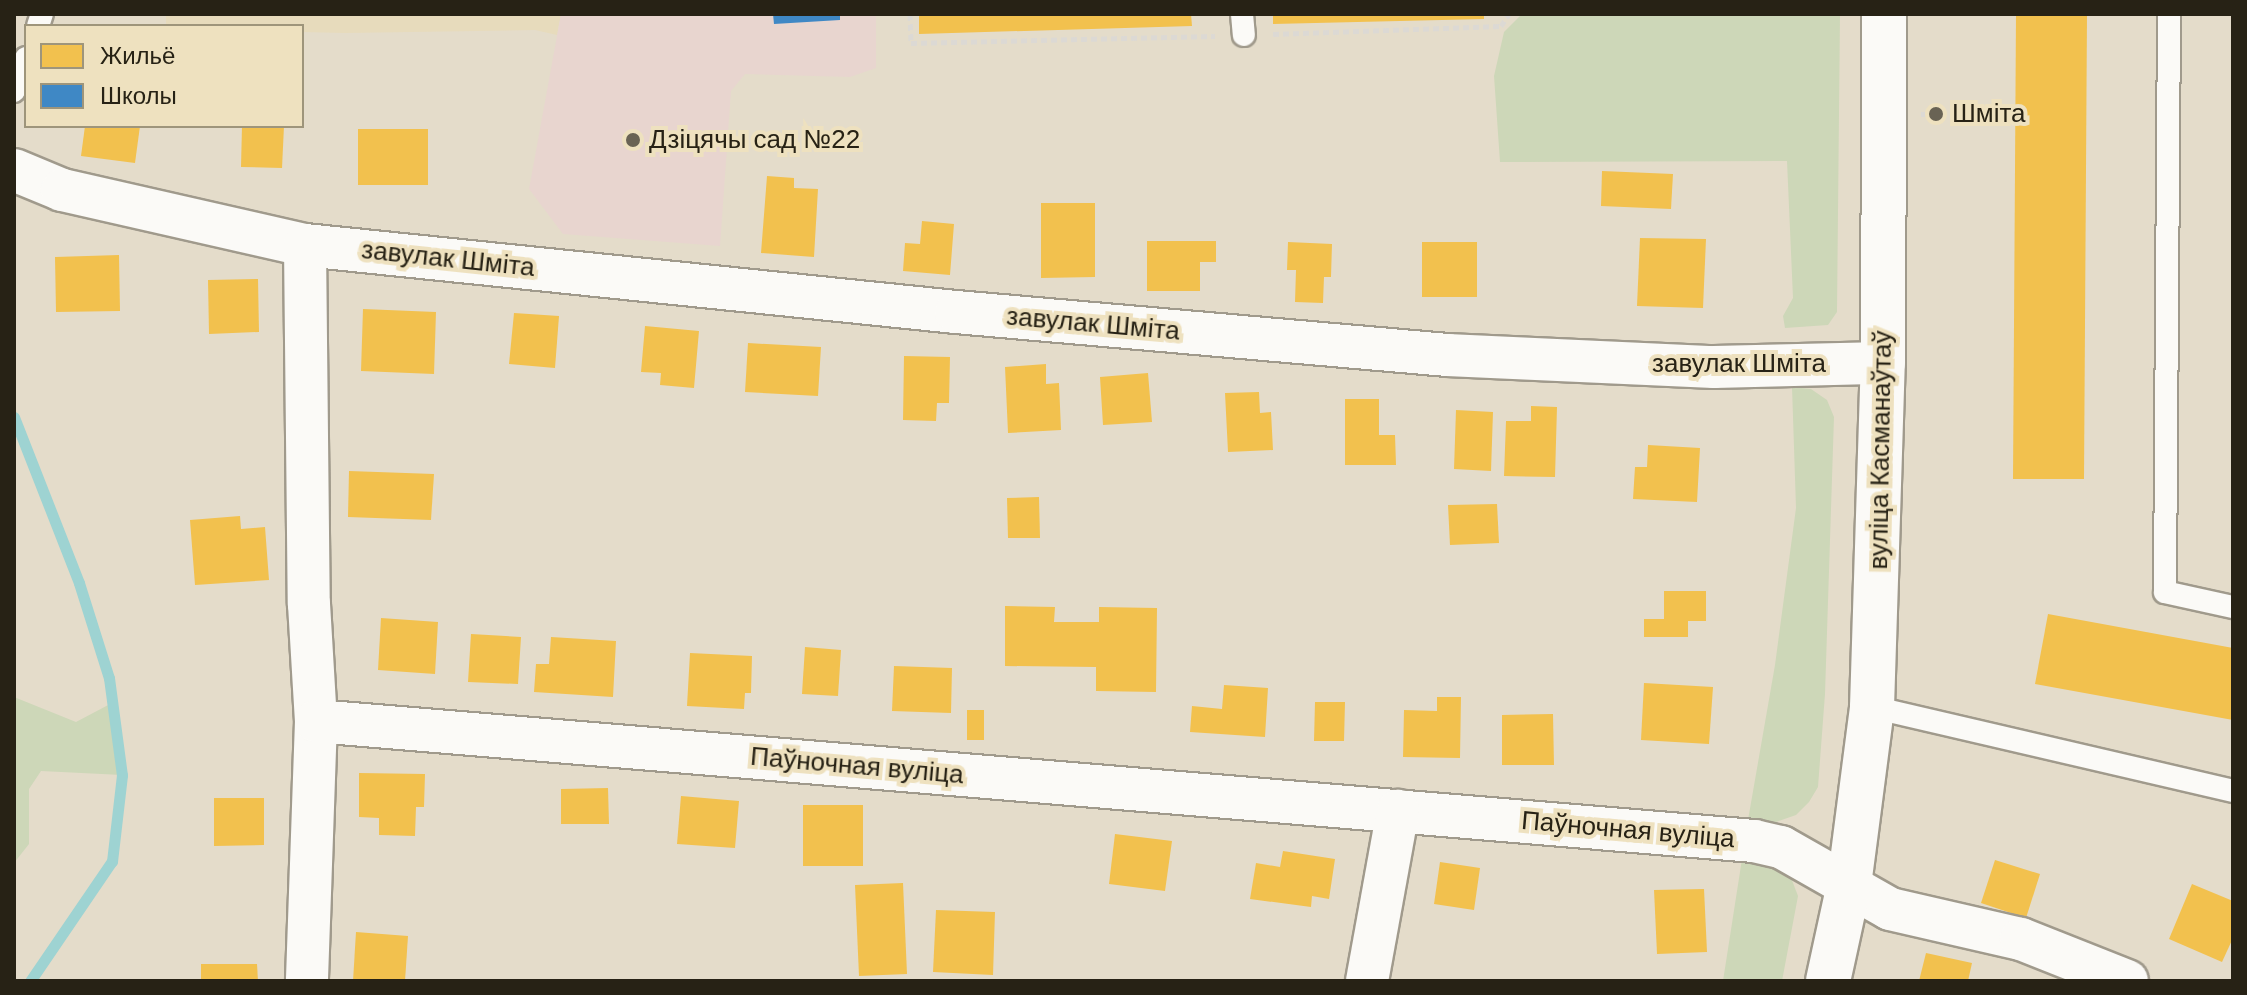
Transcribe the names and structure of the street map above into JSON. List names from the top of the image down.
{
  "streets": {
    "main road": ["вуліца Касманаўтаў"],
    "street": ["завулак Шміта", "Паўночная вуліца"]
  },
  "crossings": [
    ["завулак Шміта", "вуліца Касманаўтаў"],
    ["вуліца Касманаўтаў", "Паўночная вуліца"]
  ],
  "places": ["Шміта", "Дзіцячы сад №22"],
  "legend": ["Жильё", "Школы"]
}
